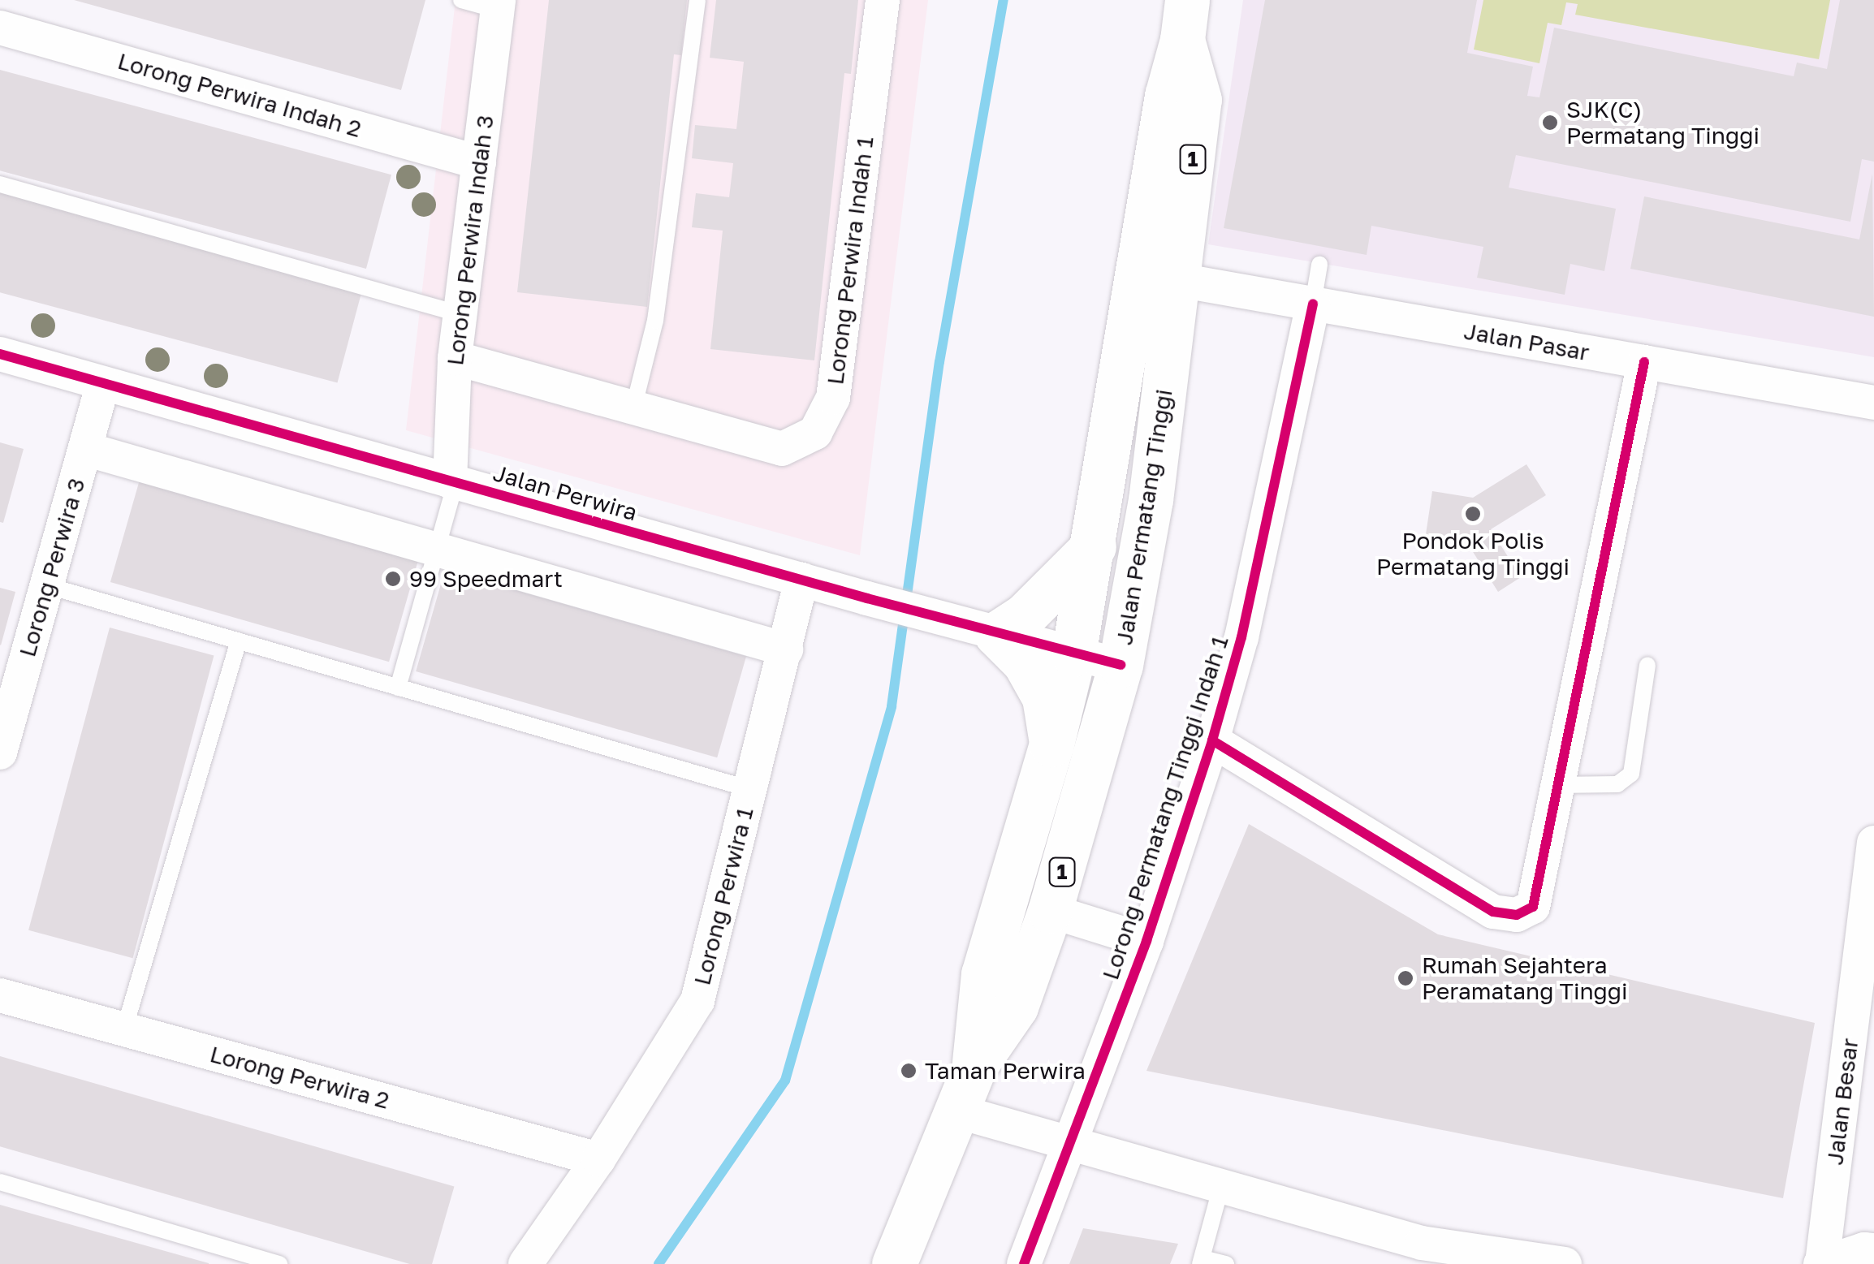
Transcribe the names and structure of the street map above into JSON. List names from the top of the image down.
{
  "streets": {
    "highway": ["1", "Jalan Permatang Tinggi"],
    "street": [
      "Lorong Perwira Indah 2",
      "Lorong Perwira Indah 3",
      "Lorong Perwira Indah 1",
      "Jalan Pasar",
      "Jalan Perwira",
      "Lorong Perwira 3",
      "Lorong Permatang Tinggi Indah 1",
      "Lorong Perwira 1",
      "Lorong Perwira 2",
      "Jalan Besar"
    ]
  },
  "crossings": [
    ["Lorong Perwira Indah 2", "Lorong Perwira Indah 3"],
    ["Lorong Perwira Indah 3", "Lorong Perwira Indah 1"],
    ["Lorong Perwira Indah 3", "Jalan Perwira"],
    ["Jalan Pasar", "Jalan Permatang Tinggi"],
    ["Jalan Pasar", "Lorong Permatang Tinggi Indah 1"],
    ["Jalan Perwira", "Jalan Permatang Tinggi"],
    ["Jalan Perwira", "Lorong Perwira 3"],
    ["Jalan Perwira", "Lorong Perwira 1"],
    ["Lorong Perwira 1", "Lorong Perwira 2"]
  ],
  "places": [
    "SJK(C) Permatang Tinggi",
    "Pondok Polis Permatang Tinggi",
    "99 Speedmart",
    "Rumah Sejahtera Peramatang Tinggi",
    "Taman Perwira"
  ]
}
